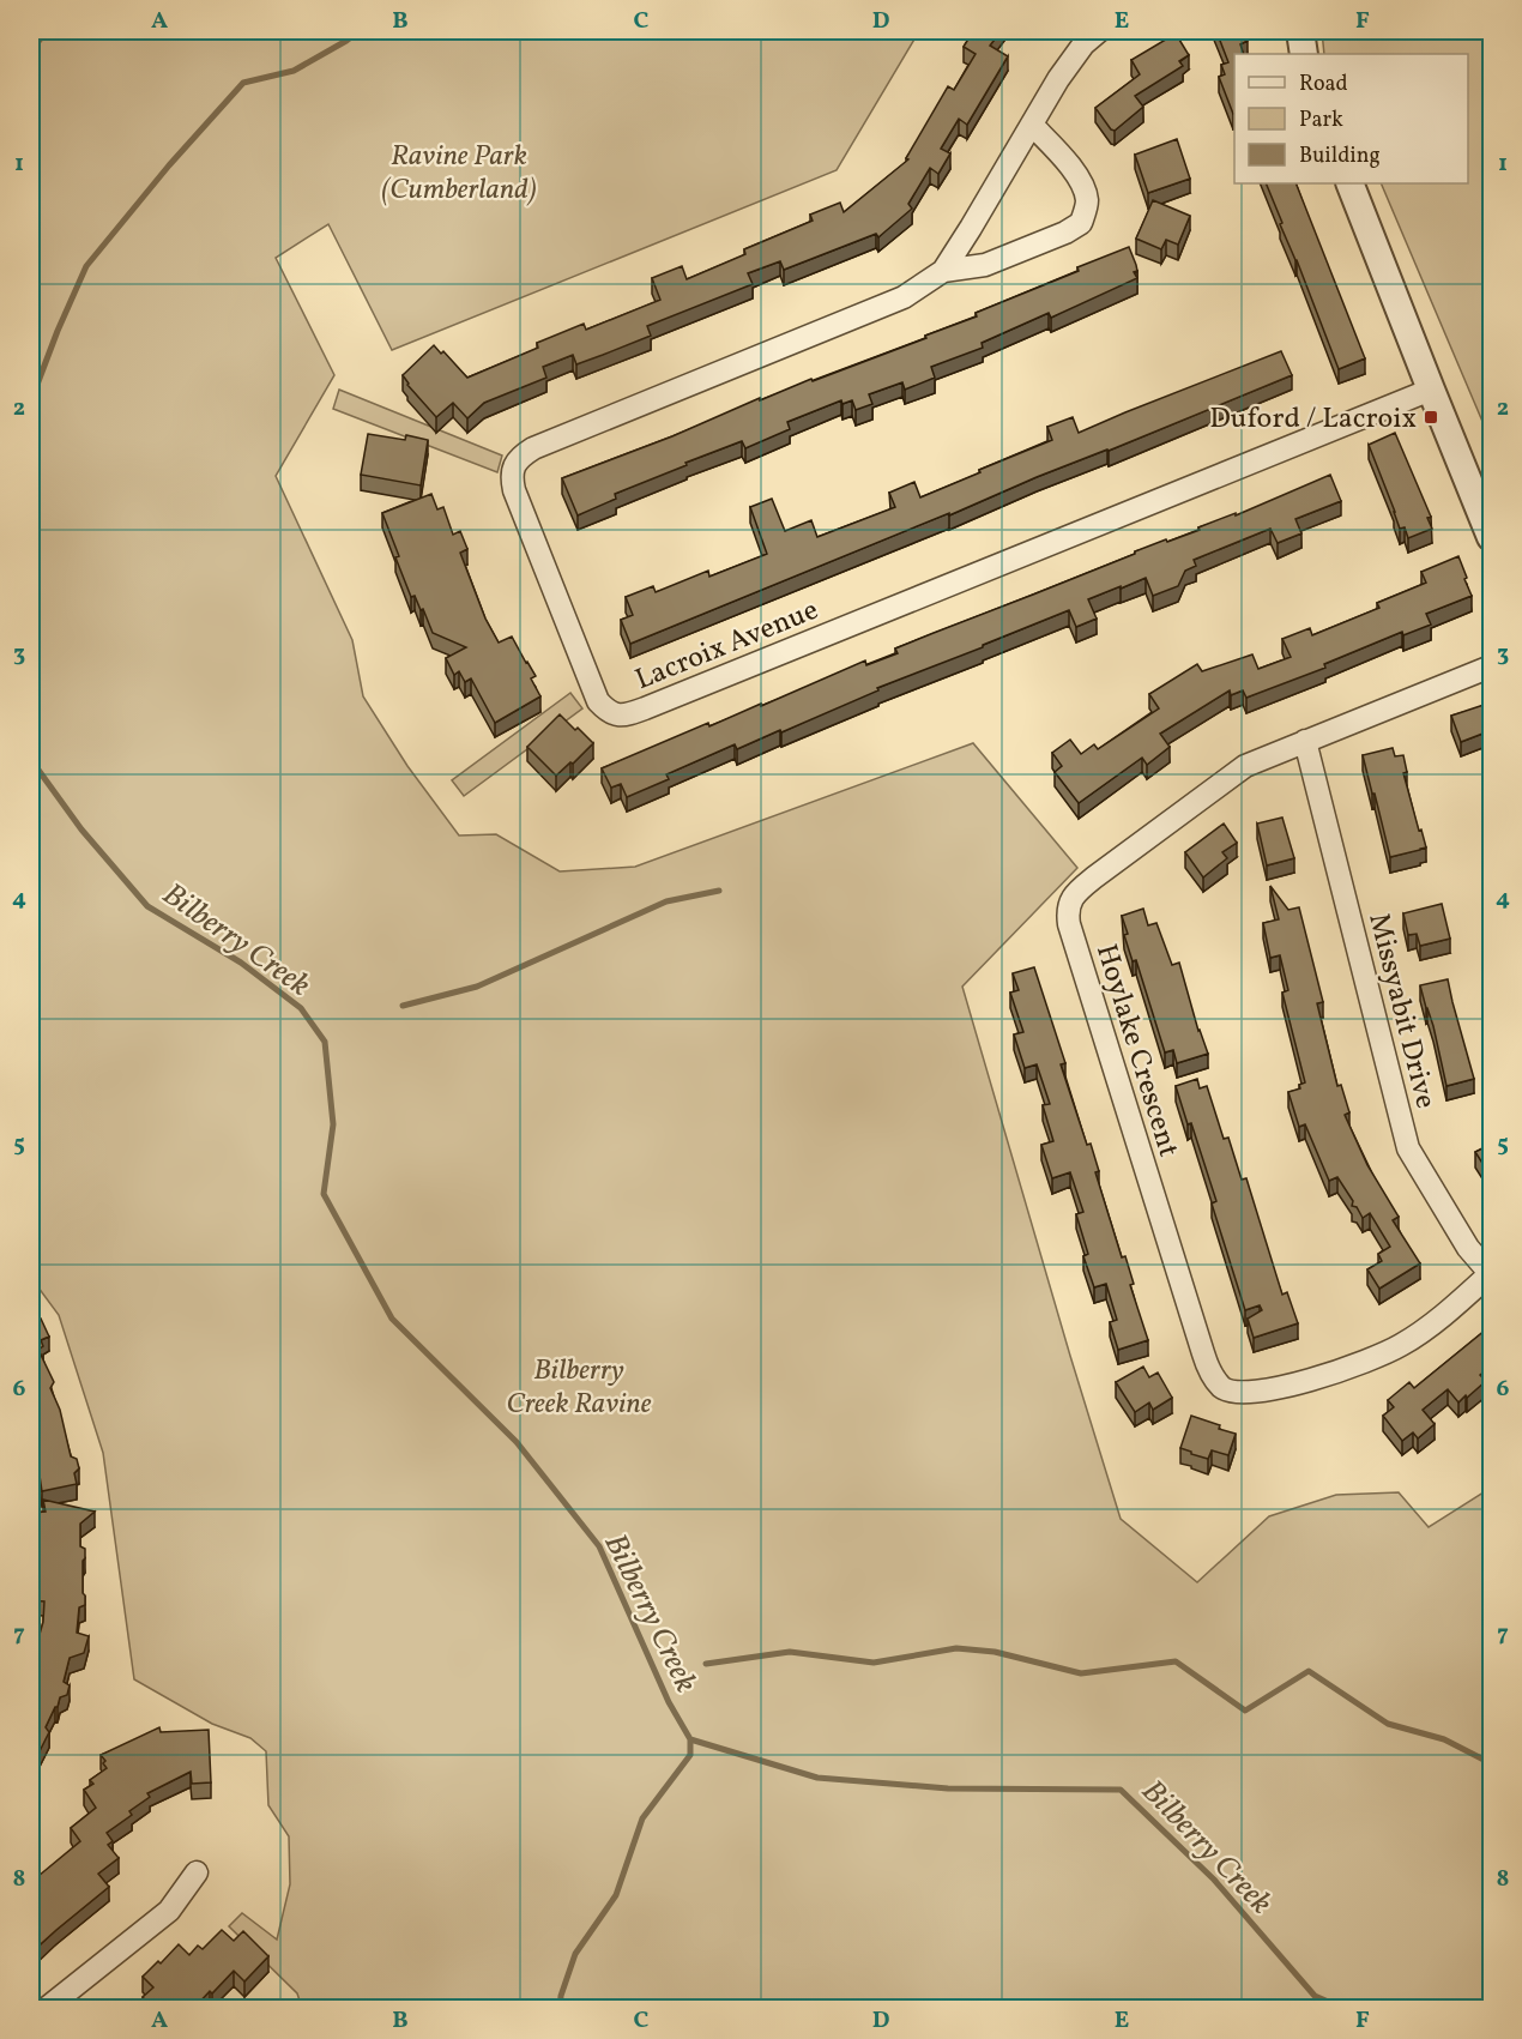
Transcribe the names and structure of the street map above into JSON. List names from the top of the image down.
{
  "streets": {
    "street": ["Lacroix Avenue", "Missyabit Drive", "Hoylake Crescent"]
  },
  "crossings": [
    ["Missyabit Drive", "Hoylake Crescent"]
  ],
  "water": ["Bilberry Creek"],
  "parks": ["Ravine Park (Cumberland)", "Bilberry Creek Ravine"],
  "places": {
    "transit": ["Duford / Lacroix"]
  },
  "legend": ["Road", "Park", "Building"],
  "grid": {
    "columns": [
      "A",
      "B",
      "C",
      "D",
      "E",
      "F"
    ],
    "rows": [
      "1",
      "2",
      "3",
      "4",
      "5",
      "6",
      "7",
      "8"
    ]
  }
}
